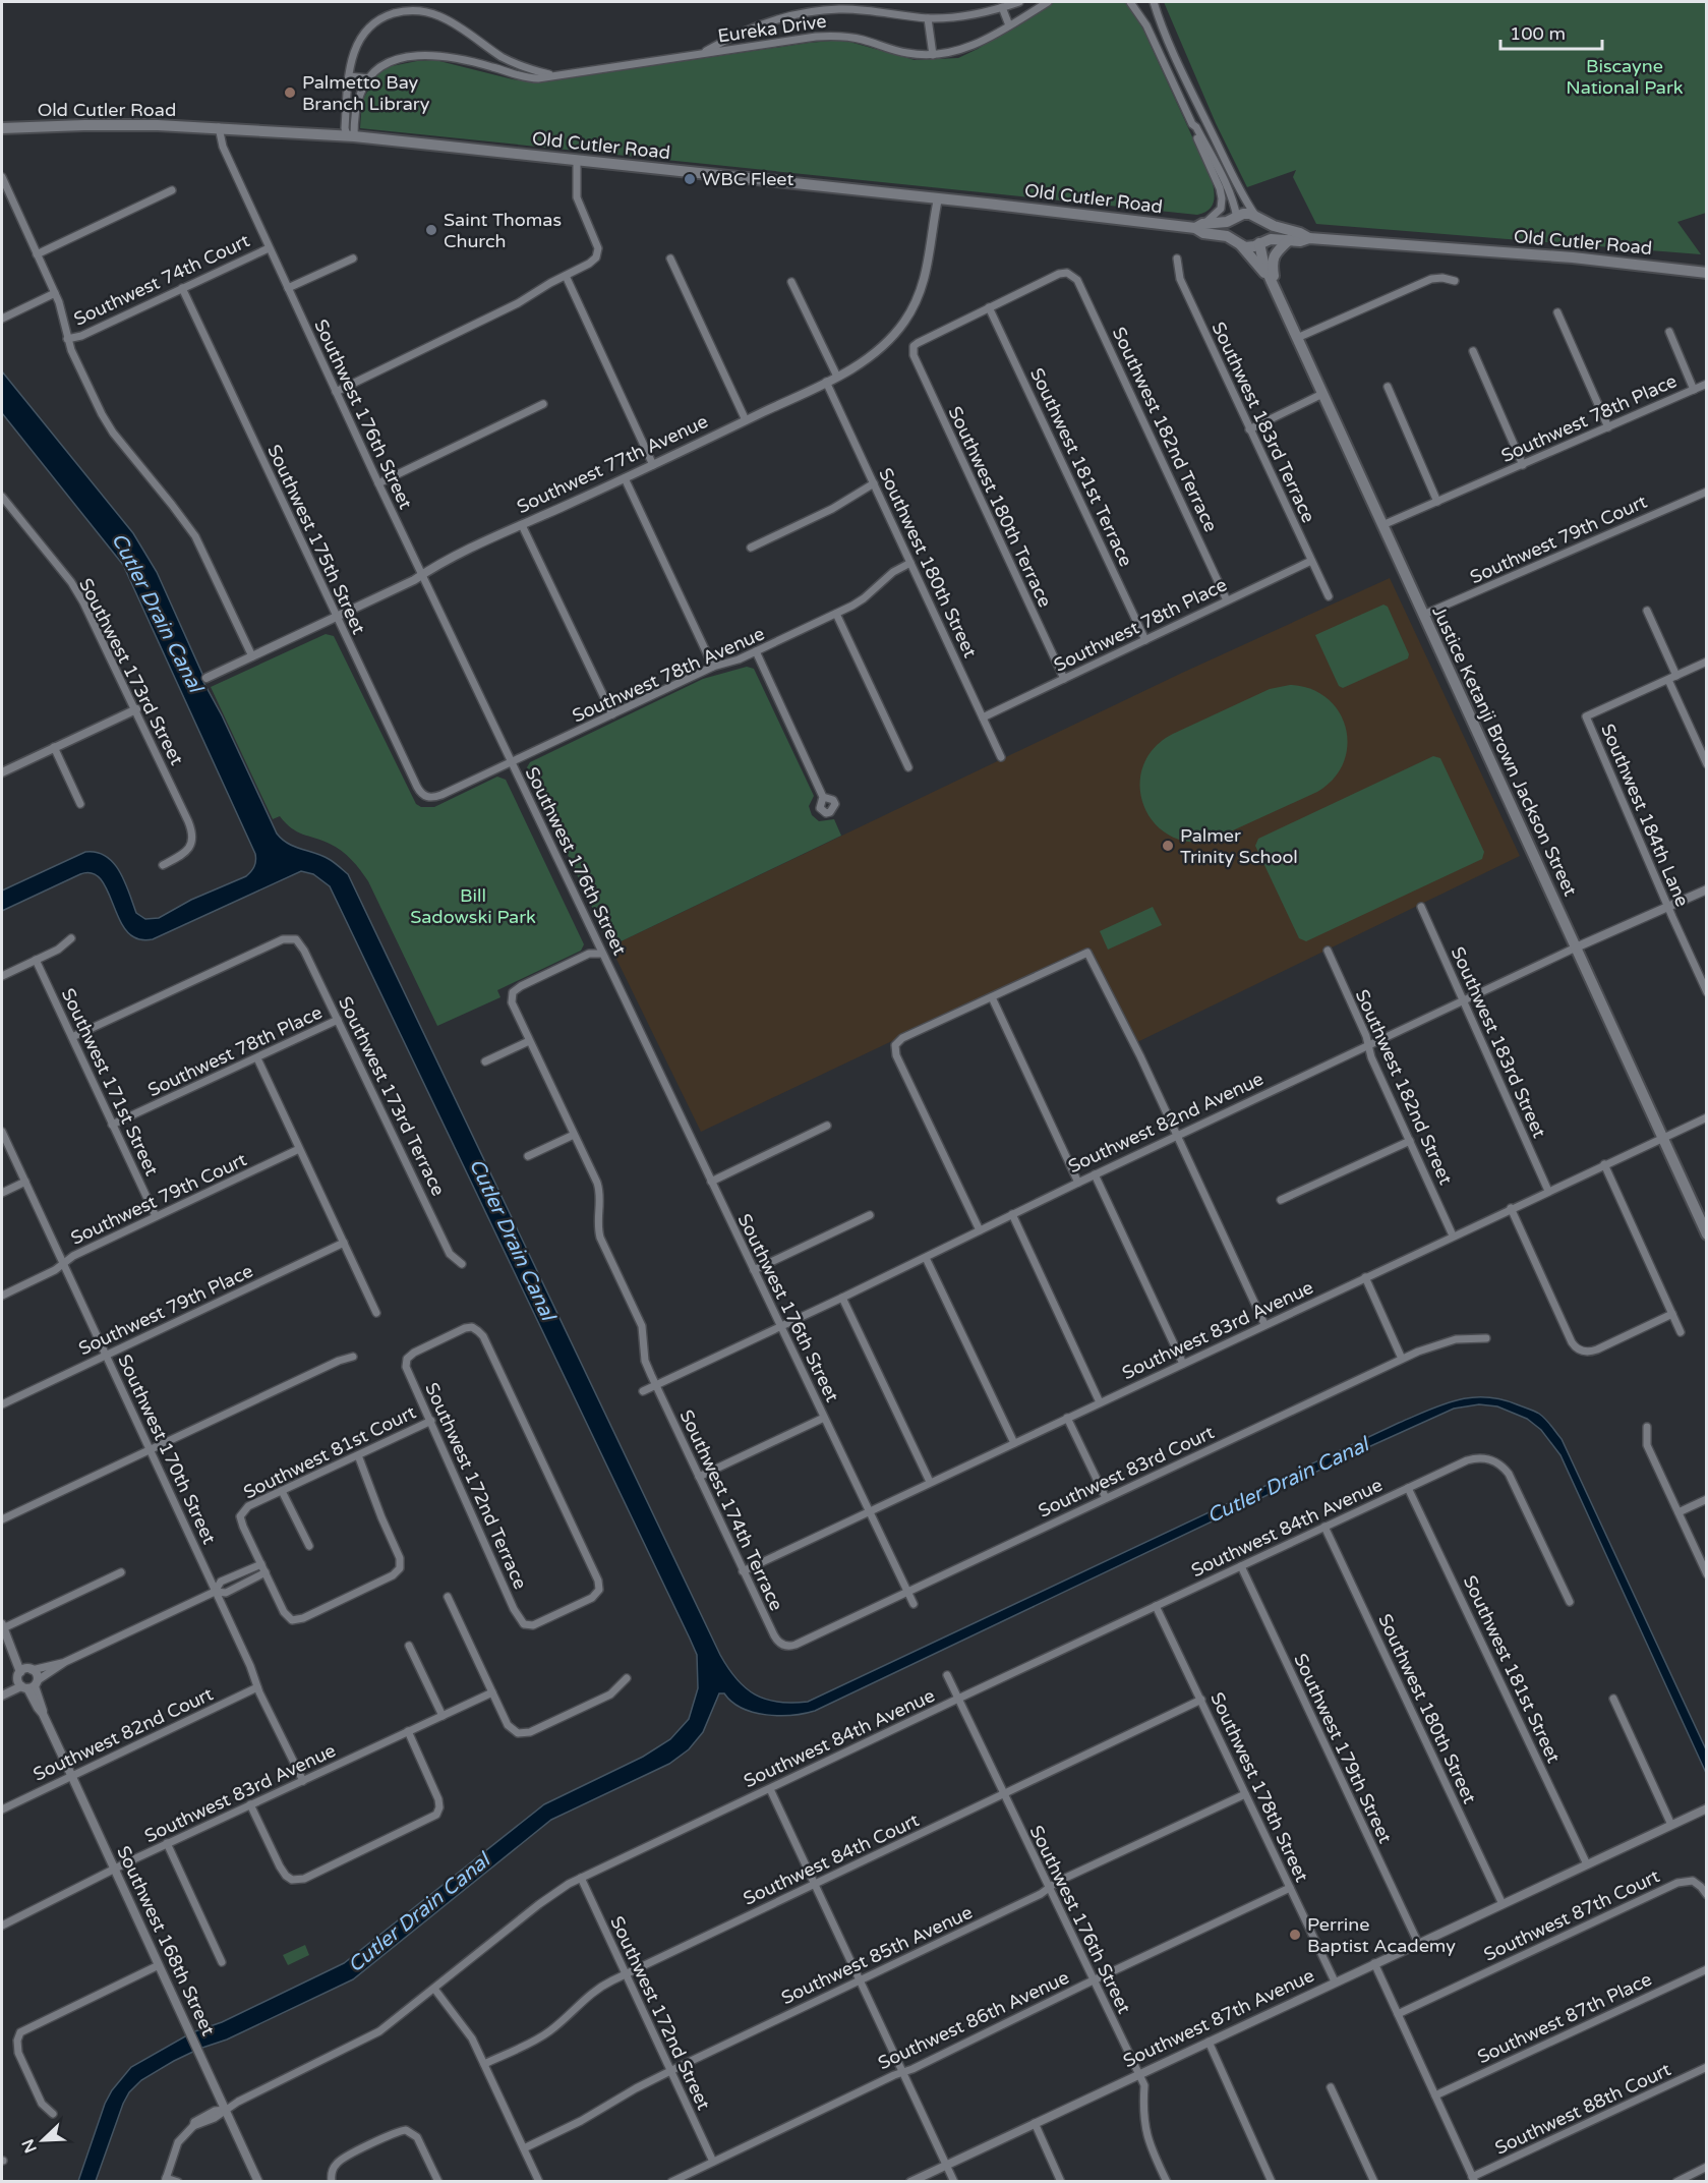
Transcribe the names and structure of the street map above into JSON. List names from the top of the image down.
{
  "streets": {
    "main road": ["Old Cutler Road", "Justice Ketanji Brown Jackson Street"],
    "street": [
      "Eureka Drive",
      "Southwest 74th Court",
      "Southwest 176th Street",
      "Southwest 78th Place",
      "Southwest 183rd Terrace",
      "Southwest 182nd Terrace",
      "Southwest 77th Avenue",
      "Southwest 181st Terrace",
      "Southwest 180th Terrace",
      "Southwest 175th Street",
      "Southwest 79th Court",
      "Southwest 180th Street",
      "Southwest 173rd Street",
      "Southwest 78th Avenue",
      "Southwest 184th Lane",
      "Southwest 183rd Street",
      "Southwest 171st Street",
      "Southwest 182nd Street",
      "Southwest 173rd Terrace",
      "Southwest 82nd Avenue",
      "Southwest 79th Place",
      "Southwest 83rd Avenue",
      "Southwest 170th Street",
      "Southwest 81st Court",
      "Southwest 83rd Court",
      "Southwest 172nd Terrace",
      "Southwest 174th Terrace",
      "Southwest 84th Avenue",
      "Southwest 181st Street",
      "Southwest 82nd Court",
      "Southwest 179th Street",
      "Southwest 178th Street",
      "Southwest 84th Court",
      "Southwest 87th Court",
      "Southwest 168th Street",
      "Southwest 85th Avenue",
      "Southwest 172nd Street",
      "Southwest 87th Avenue",
      "Southwest 87th Place",
      "Southwest 86th Avenue",
      "Southwest 88th Court"
    ]
  },
  "crossings": [
    ["Eureka Drive", "Old Cutler Road"],
    ["Old Cutler Road", "Southwest 176th Street"],
    ["Old Cutler Road", "Southwest 77th Avenue"],
    ["Old Cutler Road", "Justice Ketanji Brown Jackson Street"],
    ["Southwest 74th Court", "Southwest 176th Street"],
    ["Southwest 74th Court", "Southwest 175th Street"],
    ["Southwest 176th Street", "Southwest 77th Avenue"],
    ["Southwest 176th Street", "Southwest 78th Avenue"],
    ["Southwest 176th Street", "Southwest 82nd Avenue"],
    ["Southwest 176th Street", "Southwest 83rd Avenue"],
    ["Southwest 176th Street", "Southwest 83rd Court"],
    ["Southwest 176th Street", "Southwest 84th Avenue"],
    ["Southwest 176th Street", "Southwest 84th Court"],
    ["Southwest 176th Street", "Southwest 85th Avenue"],
    ["Southwest 176th Street", "Southwest 87th Avenue"],
    ["Southwest 176th Street", "Southwest 86th Avenue"],
    ["Southwest 78th Place", "Southwest 183rd Terrace"],
    ["Southwest 78th Place", "Southwest 182nd Terrace"],
    ["Southwest 78th Place", "Southwest 181st Terrace"],
    ["Southwest 78th Place", "Southwest 180th Terrace"],
    ["Southwest 78th Place", "Southwest 180th Street"],
    ["Southwest 78th Place", "Justice Ketanji Brown Jackson Street"],
    ["Southwest 78th Place", "Southwest 171st Street"],
    ["Southwest 78th Place", "Southwest 173rd Terrace"],
    ["Southwest 182nd Terrace", "Southwest 181st Terrace"],
    ["Southwest 182nd Terrace", "Southwest 180th Terrace"],
    ["Southwest 77th Avenue", "Southwest 175th Street"],
    ["Southwest 77th Avenue", "Southwest 180th Street"],
    ["Southwest 181st Terrace", "Southwest 180th Terrace"],
    ["Southwest 175th Street", "Southwest 78th Avenue"],
    ["Southwest 79th Court", "Justice Ketanji Brown Jackson Street"],
    ["Southwest 79th Court", "Southwest 171st Street"],
    ["Southwest 79th Court", "Southwest 170th Street"],
    ["Southwest 180th Street", "Southwest 78th Avenue"],
    ["Southwest 180th Street", "Southwest 84th Avenue"],
    ["Southwest 180th Street", "Southwest 87th Avenue"],
    ["Justice Ketanji Brown Jackson Street", "Southwest 82nd Avenue"],
    ["Justice Ketanji Brown Jackson Street", "Southwest 83rd Avenue"],
    ["Southwest 184th Lane", "Southwest 82nd Avenue"],
    ["Southwest 183rd Street", "Southwest 82nd Avenue"],
    ["Southwest 183rd Street", "Southwest 83rd Avenue"],
    ["Southwest 171st Street", "Southwest 173rd Terrace"],
    ["Southwest 182nd Street", "Southwest 82nd Avenue"],
    ["Southwest 182nd Street", "Southwest 83rd Avenue"],
    ["Southwest 82nd Avenue", "Southwest 174th Terrace"],
    ["Southwest 79th Place", "Southwest 170th Street"],
    ["Southwest 83rd Avenue", "Southwest 170th Street"],
    ["Southwest 83rd Avenue", "Southwest 174th Terrace"],
    ["Southwest 83rd Avenue", "Southwest 168th Street"],
    ["Southwest 170th Street", "Southwest 82nd Court"],
    ["Southwest 81st Court", "Southwest 172nd Terrace"],
    ["Southwest 83rd Court", "Southwest 174th Terrace"],
    ["Southwest 84th Avenue", "Southwest 181st Street"],
    ["Southwest 84th Avenue", "Southwest 179th Street"],
    ["Southwest 84th Avenue", "Southwest 178th Street"],
    ["Southwest 84th Avenue", "Southwest 168th Street"],
    ["Southwest 84th Avenue", "Southwest 172nd Street"],
    ["Southwest 181st Street", "Southwest 87th Avenue"],
    ["Southwest 82nd Court", "Southwest 168th Street"],
    ["Southwest 179th Street", "Southwest 87th Avenue"],
    ["Southwest 178th Street", "Southwest 84th Court"],
    ["Southwest 178th Street", "Southwest 85th Avenue"],
    ["Southwest 178th Street", "Southwest 87th Avenue"],
    ["Southwest 178th Street", "Southwest 86th Avenue"],
    ["Southwest 84th Court", "Southwest 172nd Street"],
    ["Southwest 85th Avenue", "Southwest 172nd Street"],
    ["Southwest 172nd Street", "Southwest 86th Avenue"]
  ],
  "water": ["Cutler Drain Canal"],
  "parks": ["Biscayne National Park", "Bill Sadowski Park"],
  "places": [
    "Palmetto Bay Branch Library",
    "WBC Fleet",
    "Saint Thomas Church",
    "Palmer Trinity School",
    "Perrine Baptist Academy"
  ],
  "scale_bar": "100 m",
  "north": "bottom left"
}
